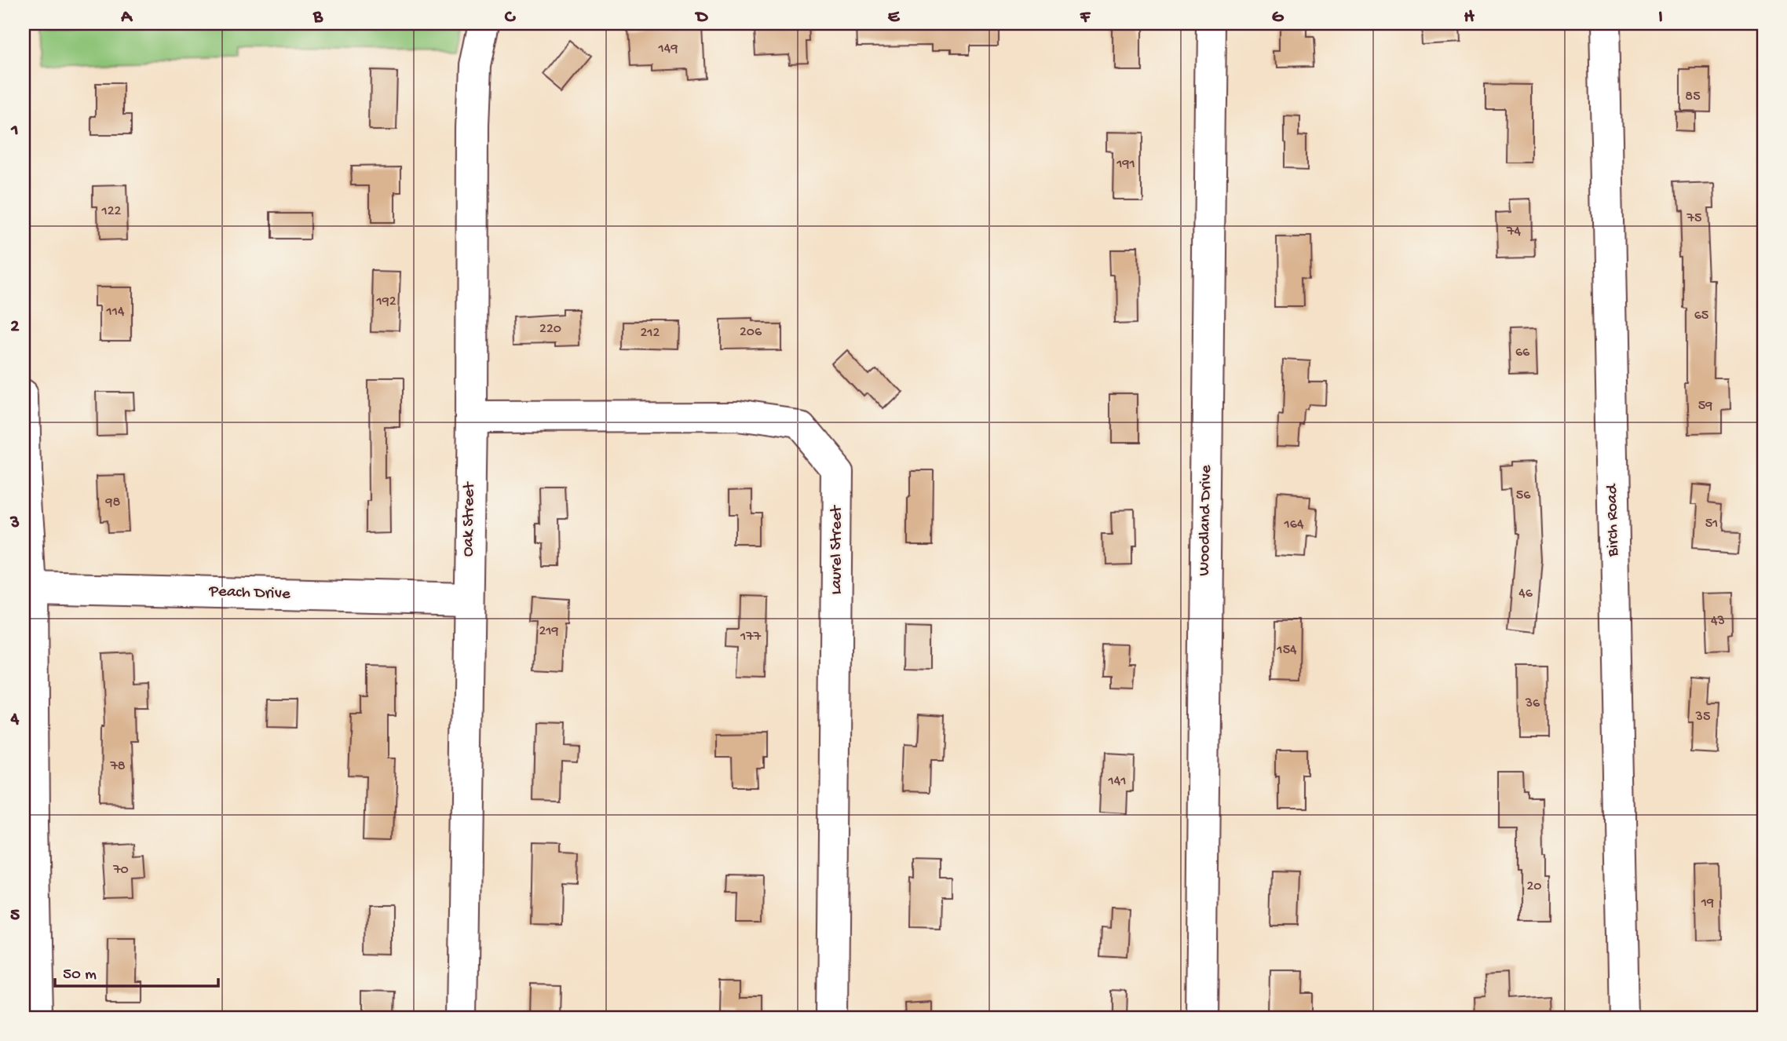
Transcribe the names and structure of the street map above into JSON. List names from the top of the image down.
{
  "streets": {
    "street": [
      "Oak Street",
      "Woodland Drive",
      "Birch Road",
      "Laurel Street",
      "Peach Drive"
    ]
  },
  "crossings": [
    ["Oak Street", "Laurel Street"],
    ["Oak Street", "Peach Drive"]
  ],
  "house_numbers": [
    "149",
    "85",
    "191",
    "122",
    "75",
    "74",
    "192",
    "114",
    "65",
    "220",
    "206",
    "212",
    "66",
    "59",
    "56",
    "98",
    "51",
    "164",
    "46",
    "43",
    "219",
    "177",
    "154",
    "36",
    "35",
    "78",
    "141",
    "70",
    "20",
    "19"
  ],
  "scale_bar": "50 m",
  "grid": {
    "columns": [
      "A",
      "B",
      "C",
      "D",
      "E",
      "F",
      "G",
      "H",
      "I"
    ],
    "rows": [
      "1",
      "2",
      "3",
      "4",
      "5"
    ]
  }
}
